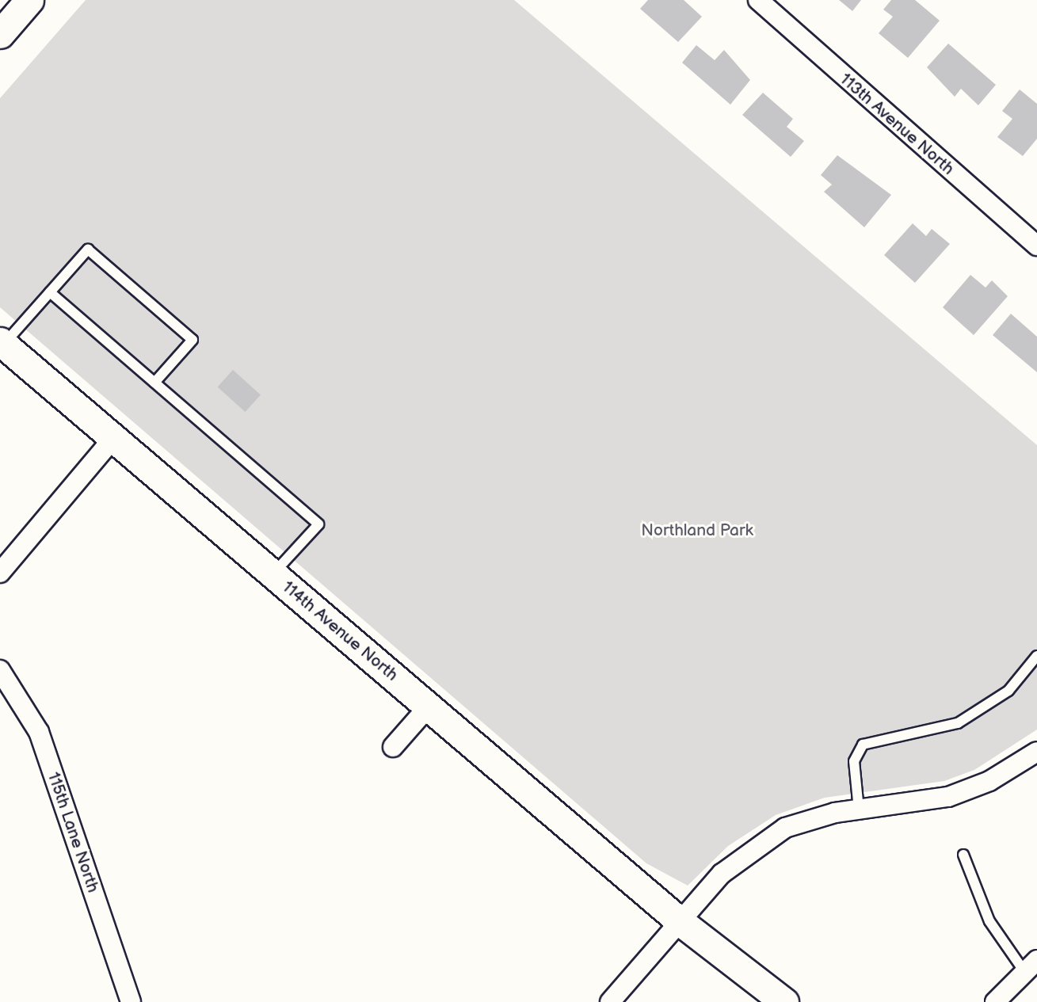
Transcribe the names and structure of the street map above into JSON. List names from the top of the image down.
{
  "streets": {
    "street": ["113th Avenue North", "114th Avenue North", "115th Lane North"]
  },
  "parks": ["Northland Park"]
}
